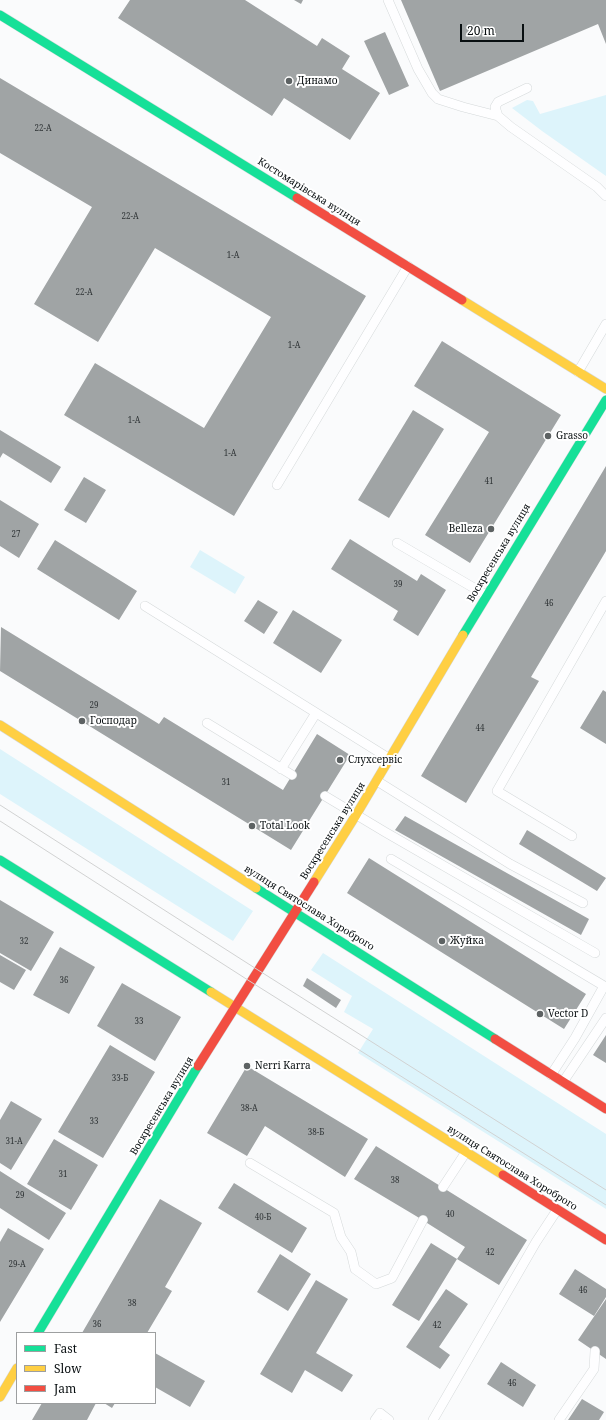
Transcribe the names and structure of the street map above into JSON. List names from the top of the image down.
{
  "streets": {
    "main road": ["Костомарівська вулиця", "Воскресенська вулиця", "вулиця Святослава Хороброго"]
  },
  "crossings": [
    ["Воскресенська вулиця", "вулиця Святослава Хороброго"]
  ],
  "places": [
    "Динамо",
    "Grasso",
    "Belleza",
    "Господар",
    "Слухсервіс",
    "Total Look",
    "Жуйка",
    "Vector D",
    "Nerri Karra"
  ],
  "house_numbers": [
    "22-А",
    "22-А",
    "1-А",
    "22-А",
    "1-А",
    "1-А",
    "1-А",
    "41",
    "27",
    "39",
    "46",
    "29",
    "44",
    "31",
    "32",
    "36",
    "33",
    "33-Б",
    "38-А",
    "33",
    "38-Б",
    "31-А",
    "31",
    "38",
    "29",
    "40",
    "40-Б",
    "42",
    "29-А",
    "46",
    "38",
    "36",
    "42",
    "46"
  ],
  "legend": ["Fast", "Slow", "Jam"],
  "scale_bar": "20 m"
}
